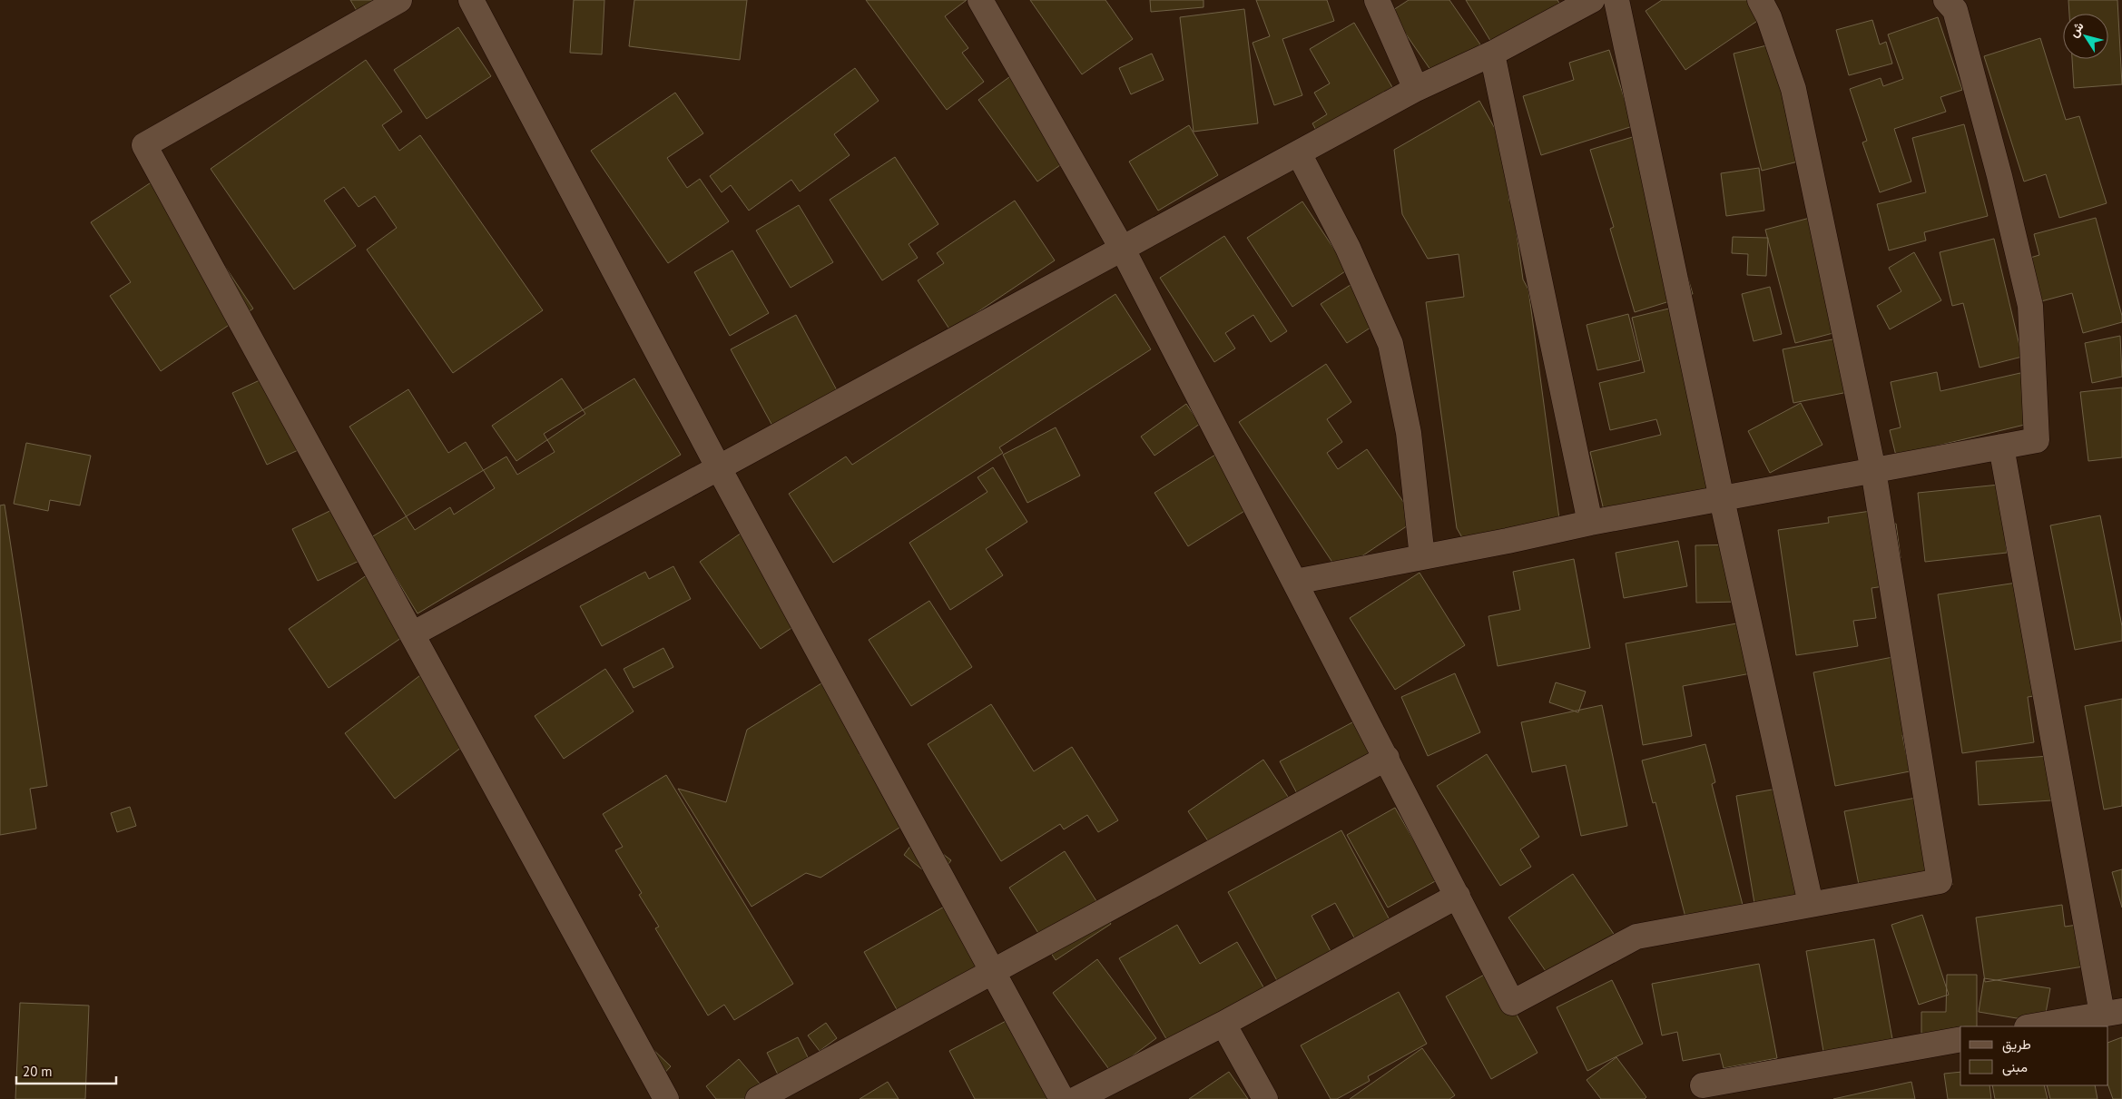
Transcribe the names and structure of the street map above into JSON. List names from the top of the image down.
{
  "legend": ["طريق", "مبنى"],
  "scale_bar": "20 m",
  "north": "top left"
}
